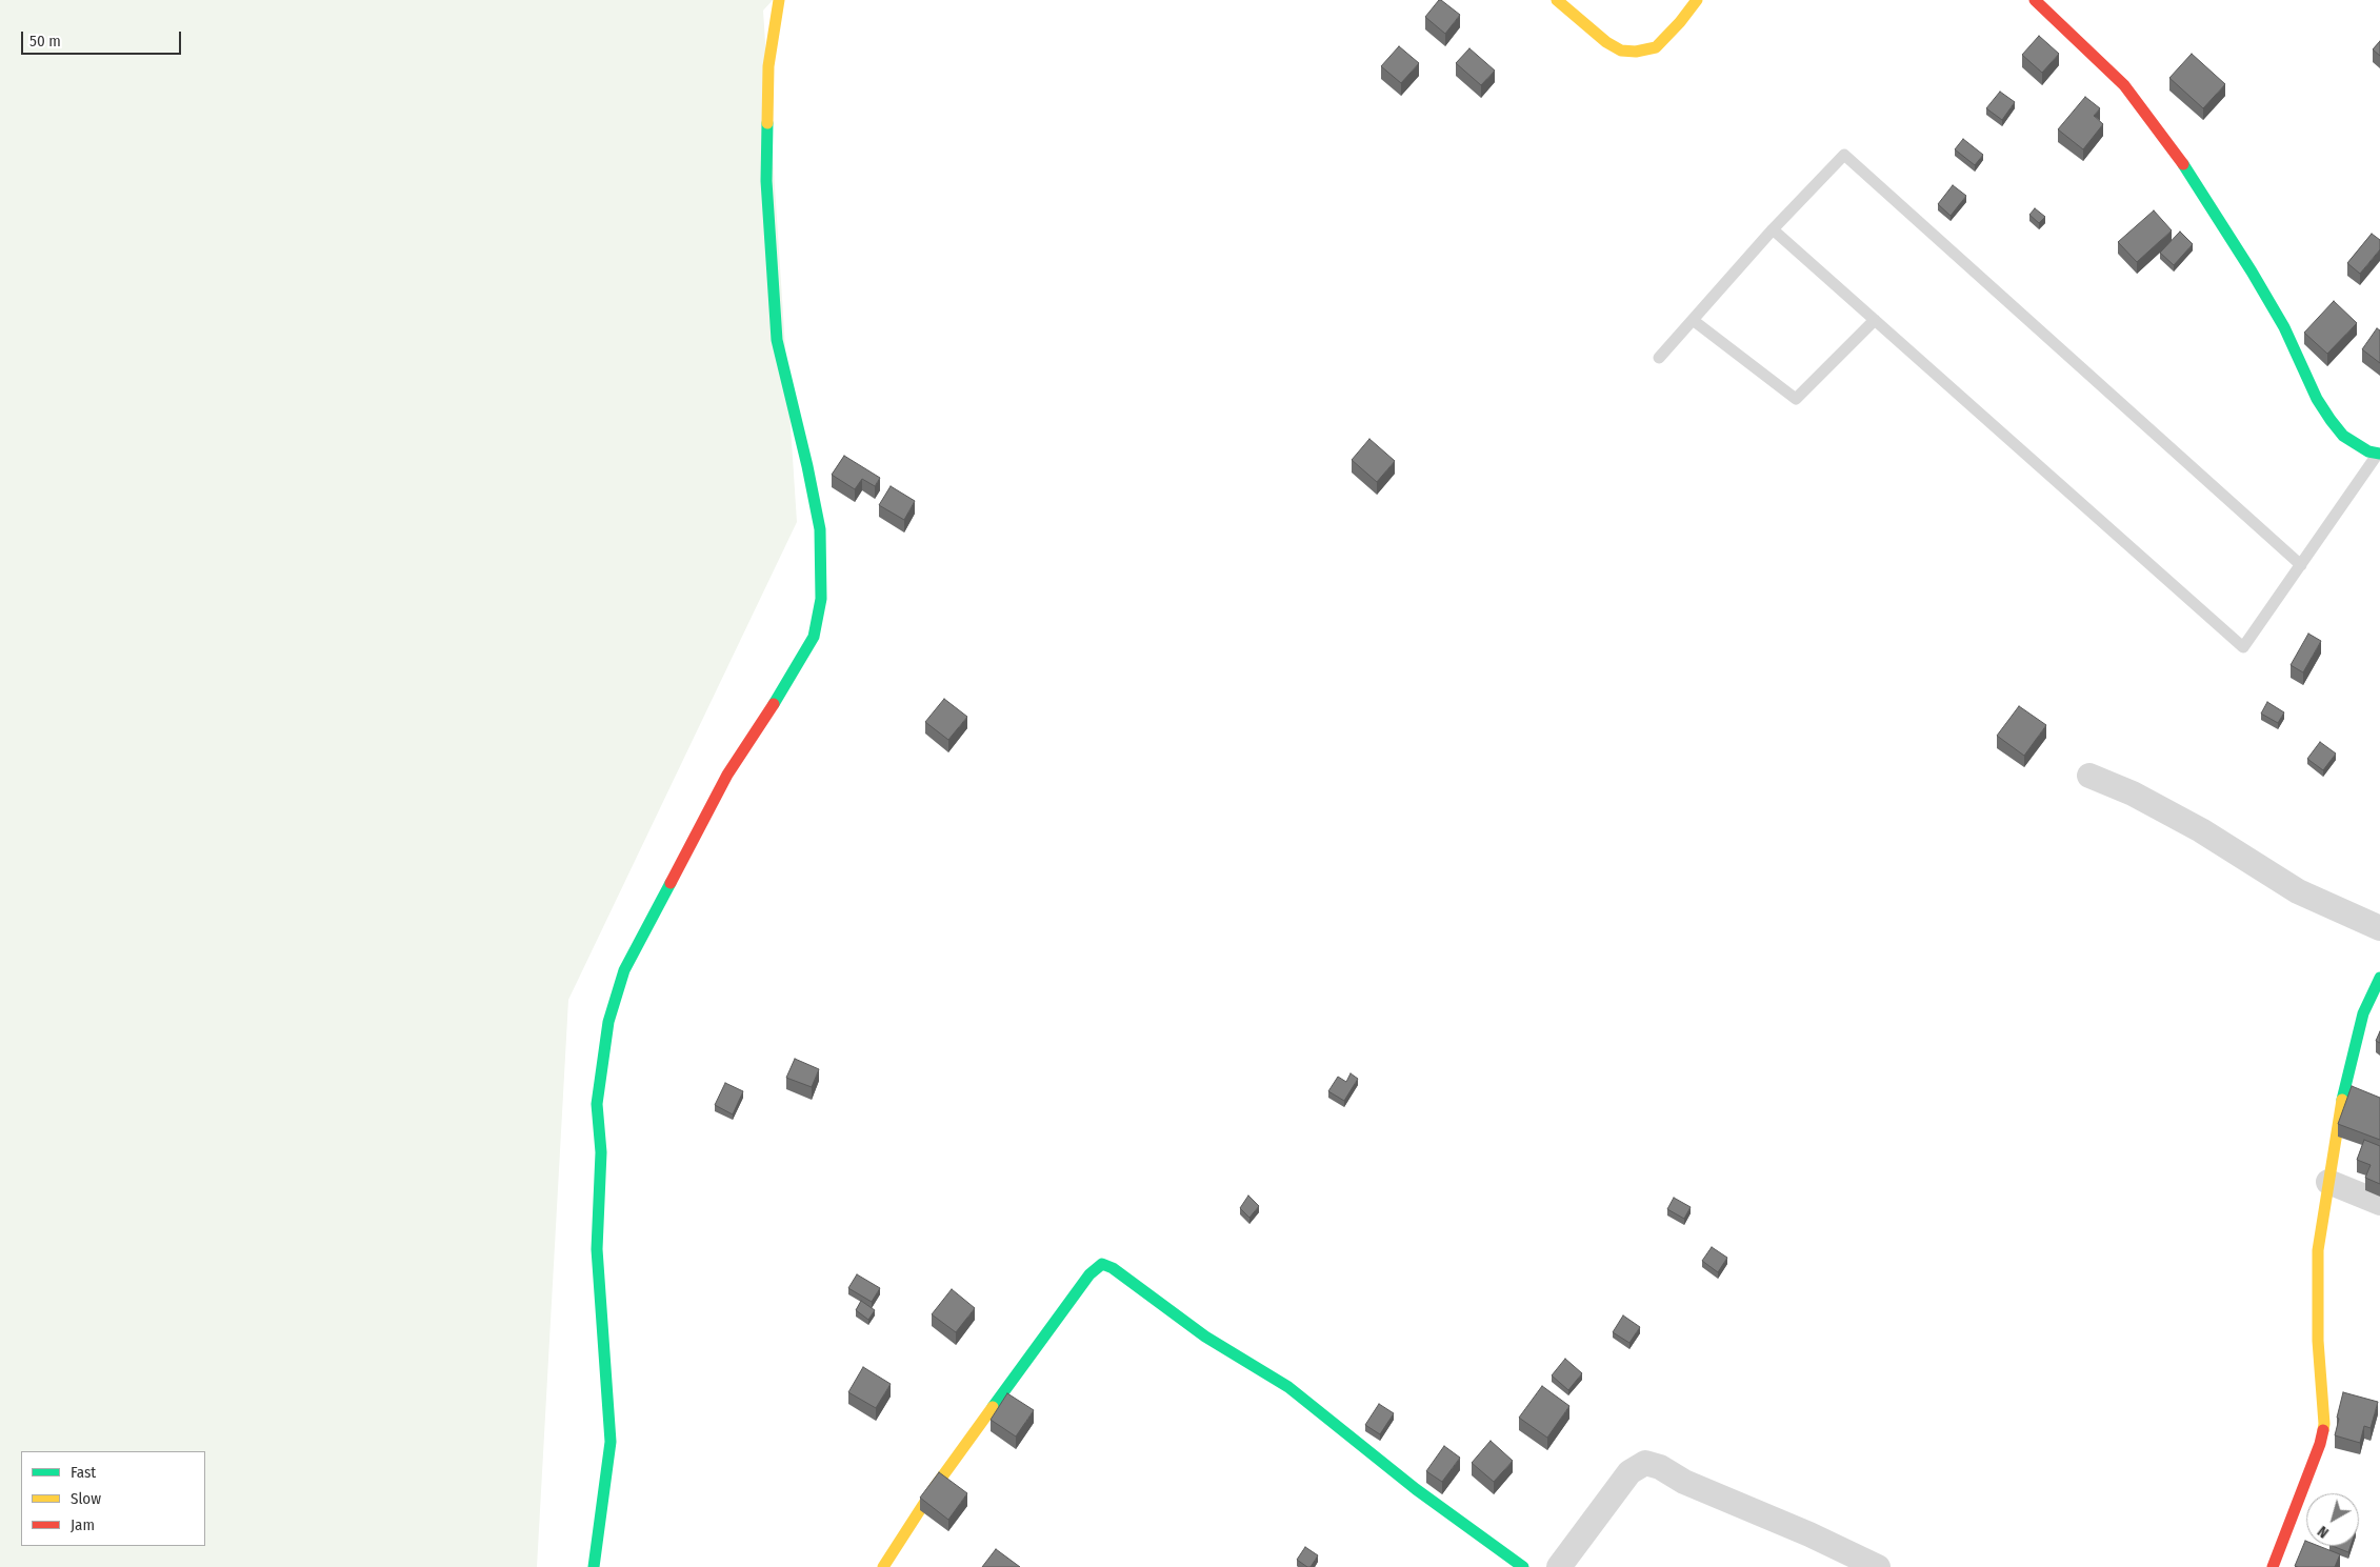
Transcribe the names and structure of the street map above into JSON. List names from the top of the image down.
{
  "legend": ["Fast", "Slow", "Jam"],
  "scale_bar": "50 m",
  "north": "bottom left"
}
